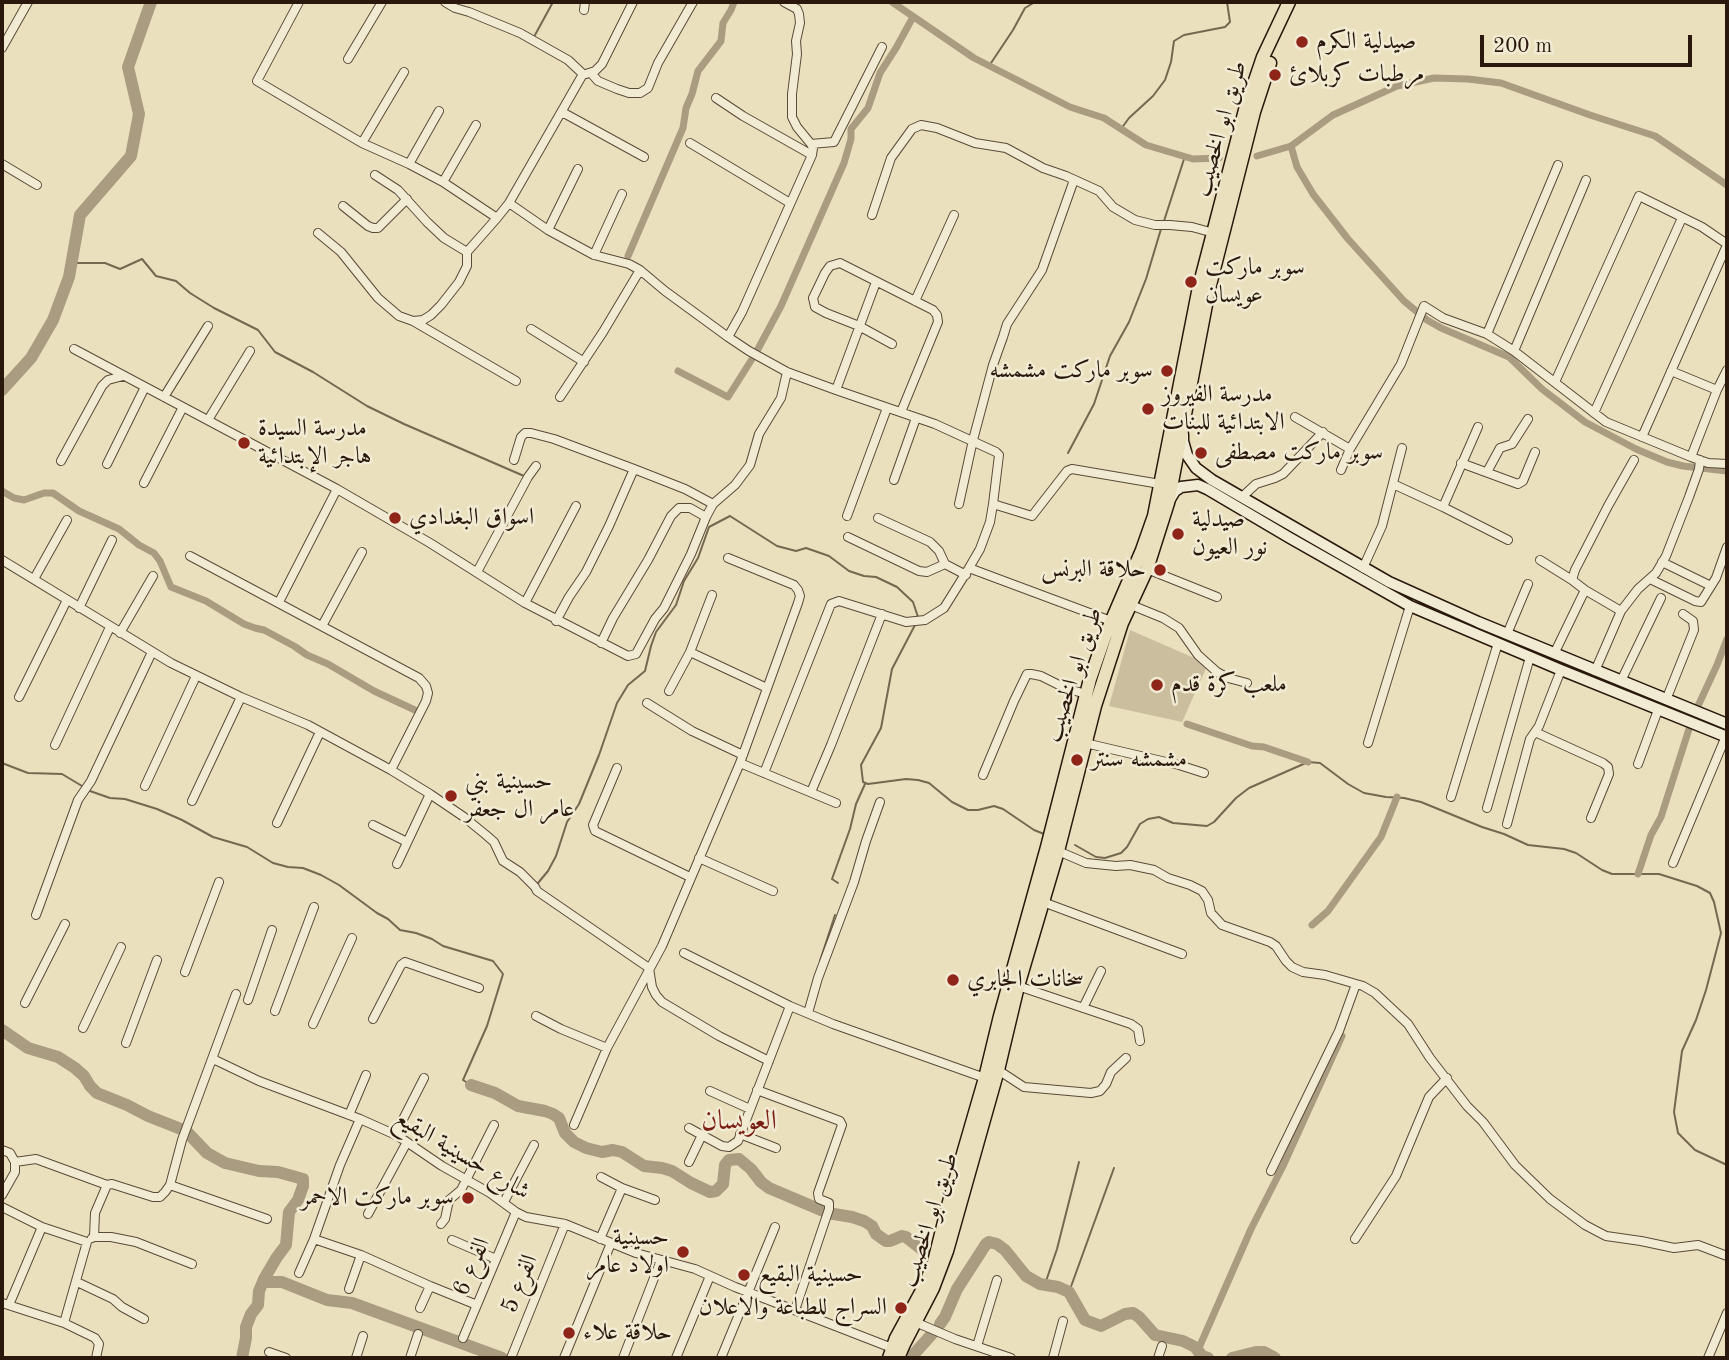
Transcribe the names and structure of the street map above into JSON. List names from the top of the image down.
{
  "streets": {
    "main road": ["طريق ابو الخصيب"],
    "street": ["شارع حسينية البقيع", "الفرع 6", "الفرع 5"]
  },
  "crossings": [
    ["طريق ابو الخصيب", "شارع حسينية البقيع"],
    ["شارع حسينية البقيع", "الفرع 6"],
    ["شارع حسينية البقيع", "الفرع 5"]
  ],
  "districts": ["العويسان"],
  "places": [
    "صيدلية الكرم",
    "مرطبات كربلائ",
    "سوبر ماركت عويسان",
    "سوبر ماركت مشمشه",
    "مدرسة الفيروز الابتدائية للبنات",
    "مدرسة السيدة هاجر الإبتدائية",
    "سوبر ماركت مصطفى",
    "اسواق البغدادي",
    "صيدلية نور العيون",
    "حلاقة البرنس",
    "ملعب كرة قدم",
    "مشمشه سنتر",
    "حسينية بني عامر ال جعفر",
    "سخانات الجابري",
    "سوبر ماركت الاحمر",
    "حسينية اولاد عامر",
    "حسينية البقيع",
    "السراج للطباعة والاعلان",
    "حلاقة علاء"
  ],
  "scale_bar": "200 m"
}
